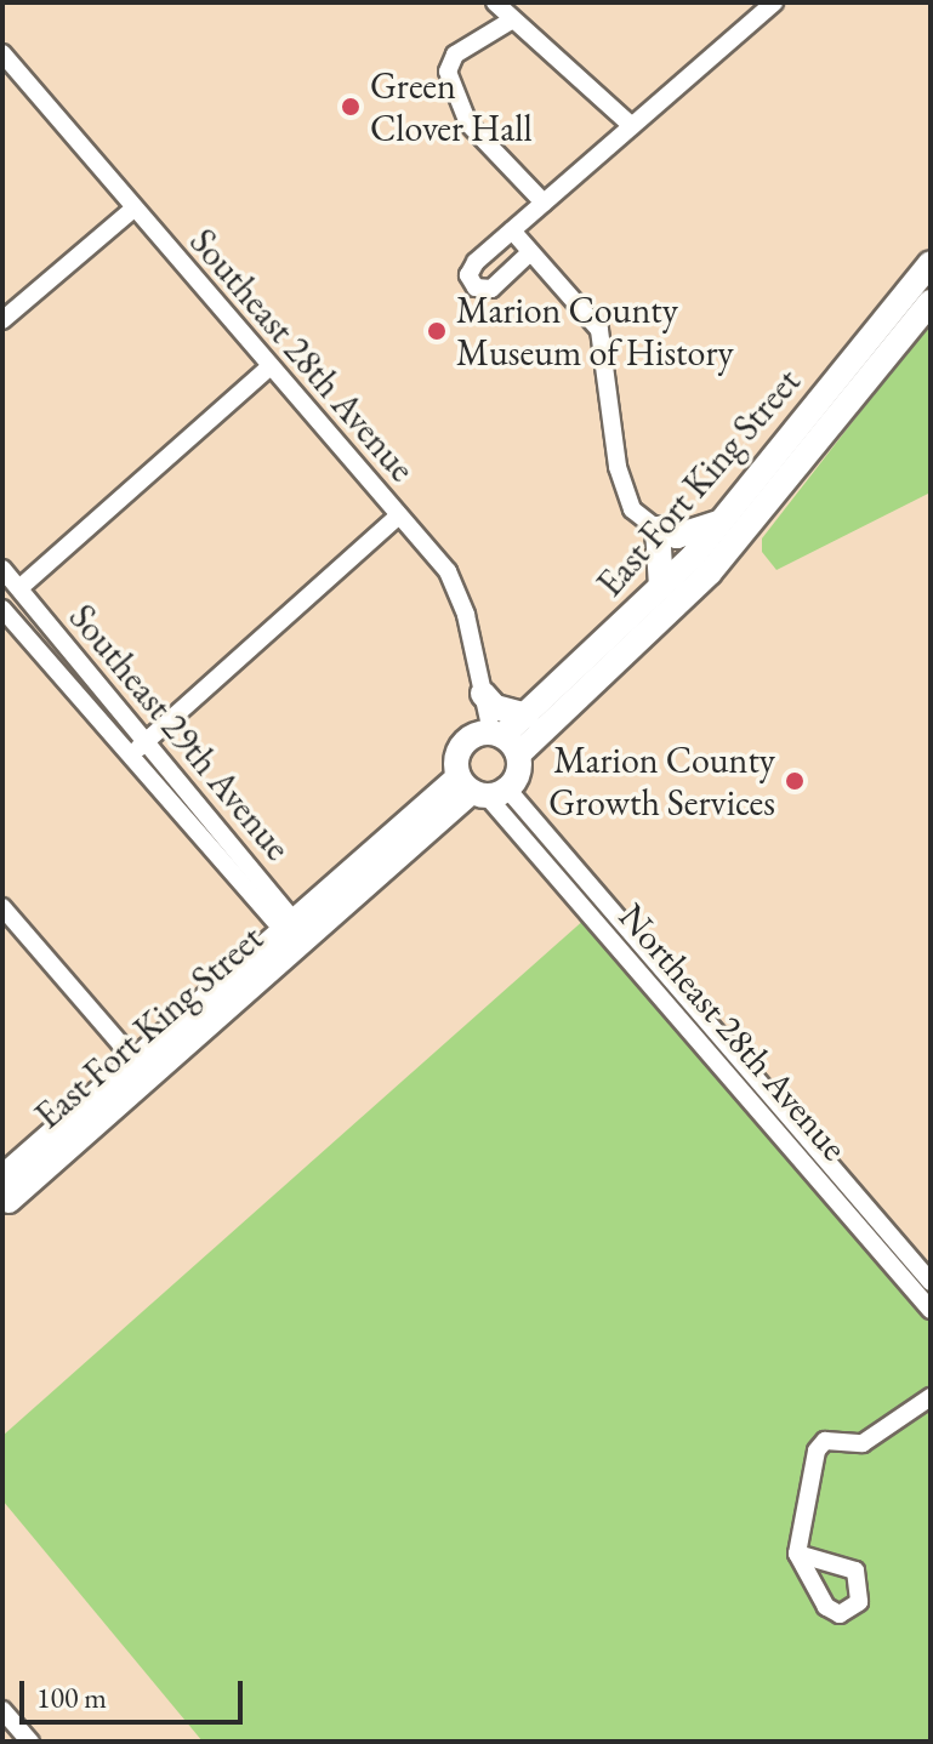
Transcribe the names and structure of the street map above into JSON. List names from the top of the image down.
{
  "streets": {
    "street": [
      "Southeast 28th Avenue",
      "East Fort King Street",
      "Southeast 29th Avenue",
      "Northeast 28th Avenue"
    ]
  },
  "crossings": [
    ["Southeast 28th Avenue", "East Fort King Street"],
    ["East Fort King Street", "Southeast 29th Avenue"],
    ["East Fort King Street", "Northeast 28th Avenue"]
  ],
  "places": ["Green Clover Hall", "Marion County Museum of History", "Marion County Growth Services"],
  "scale_bar": "100 m"
}
